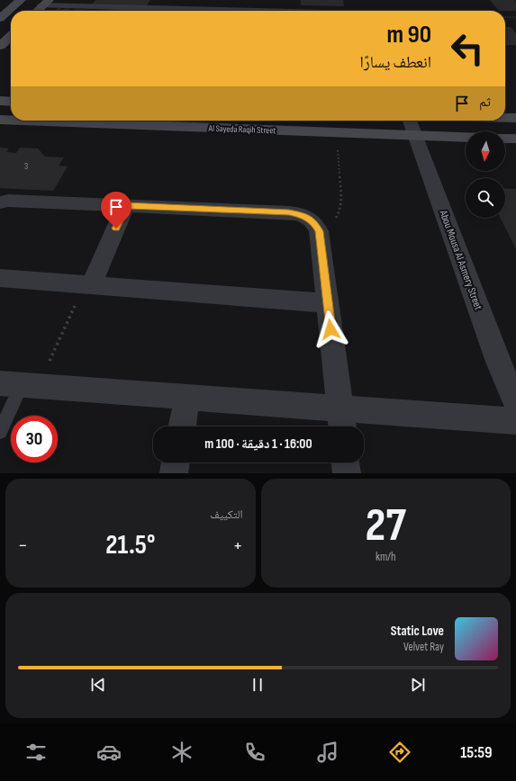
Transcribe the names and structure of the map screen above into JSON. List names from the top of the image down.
{
  "streets": {
    "street": ["Al Sayeda Raqih Street", "Abou Mousa Al Asmery Street"]
  },
  "crossings": [
    ["Al Sayeda Raqih Street", "Abou Mousa Al Asmery Street"]
  ],
  "house_numbers": ["3"],
  "north": "bottom",
  "page": {
    "turn": ["90 m", "انعطف يسارًا"],
    "then": "ثم",
    "limit": "30",
    "trip": "16:00 · 1 دقيقة · 100 m",
    "tile": [
      ["27", "km/h"],
      "التكييف"
    ],
    "heat": ["−", "21.5°", "+"],
    "song": ["Static Love", "Velvet Ray"],
    "tabs": "15:59"
  }
}
